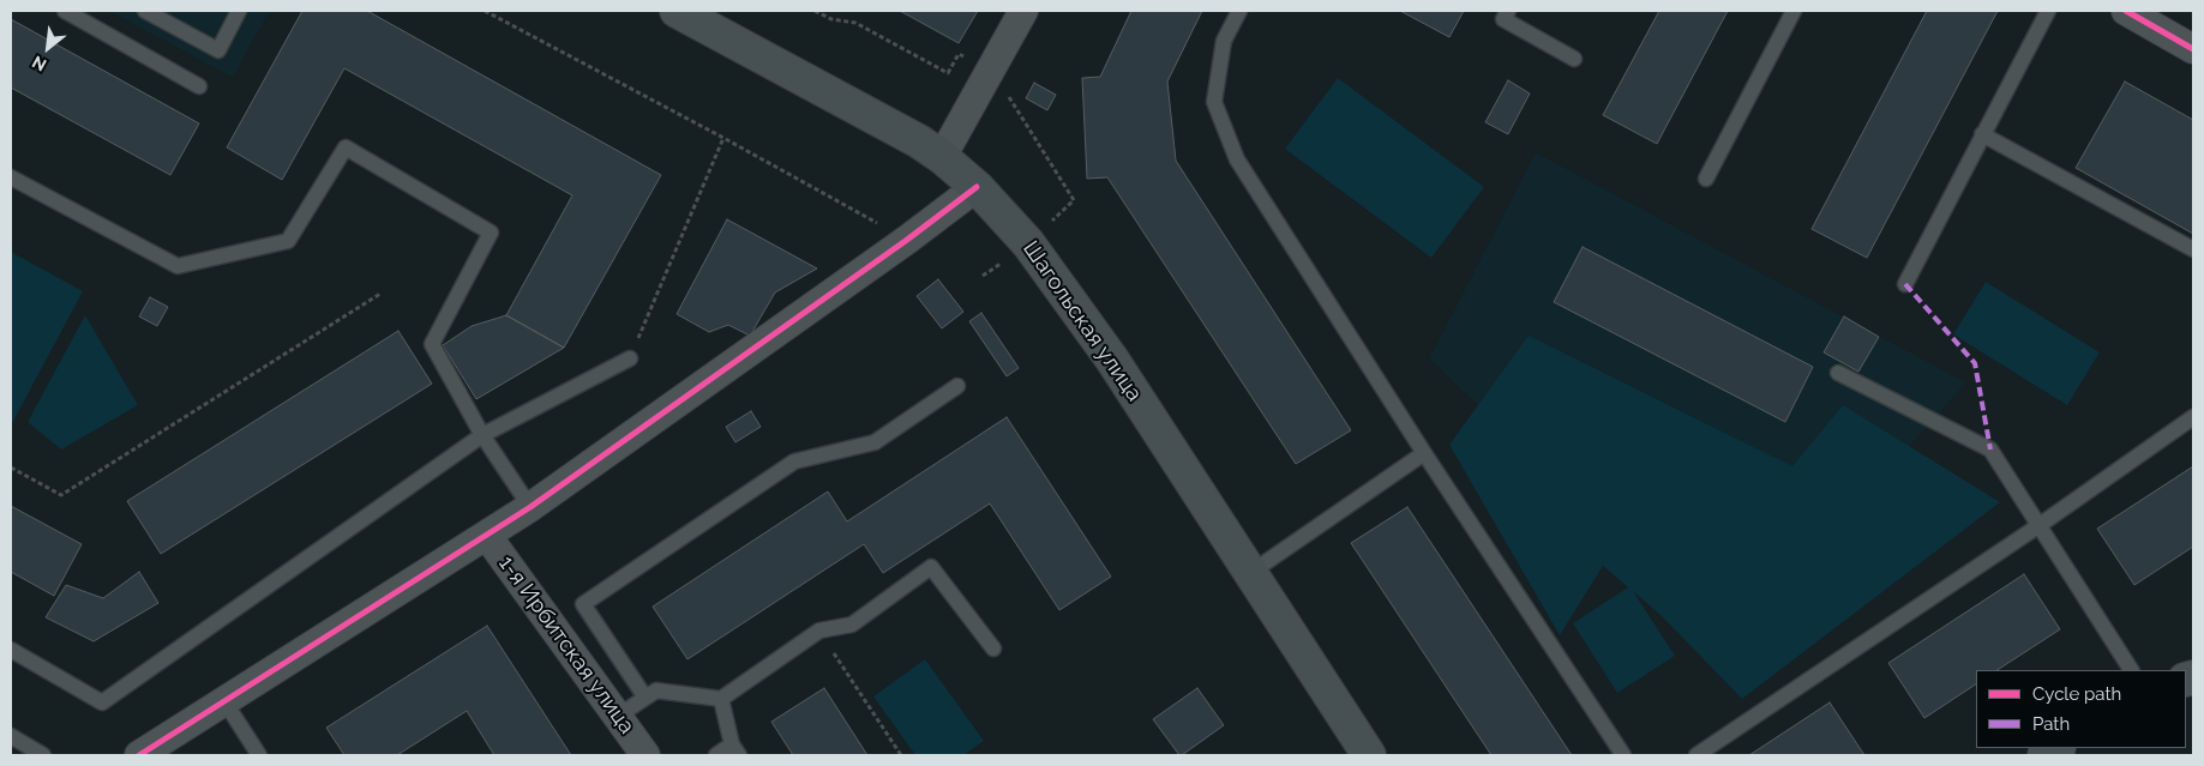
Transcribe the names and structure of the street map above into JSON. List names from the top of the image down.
{
  "streets": {
    "main road": ["Шагольская улица"],
    "street": ["1-я Ирбитская улица"]
  },
  "legend": ["Cycle path", "Path"],
  "north": "bottom left"
}
